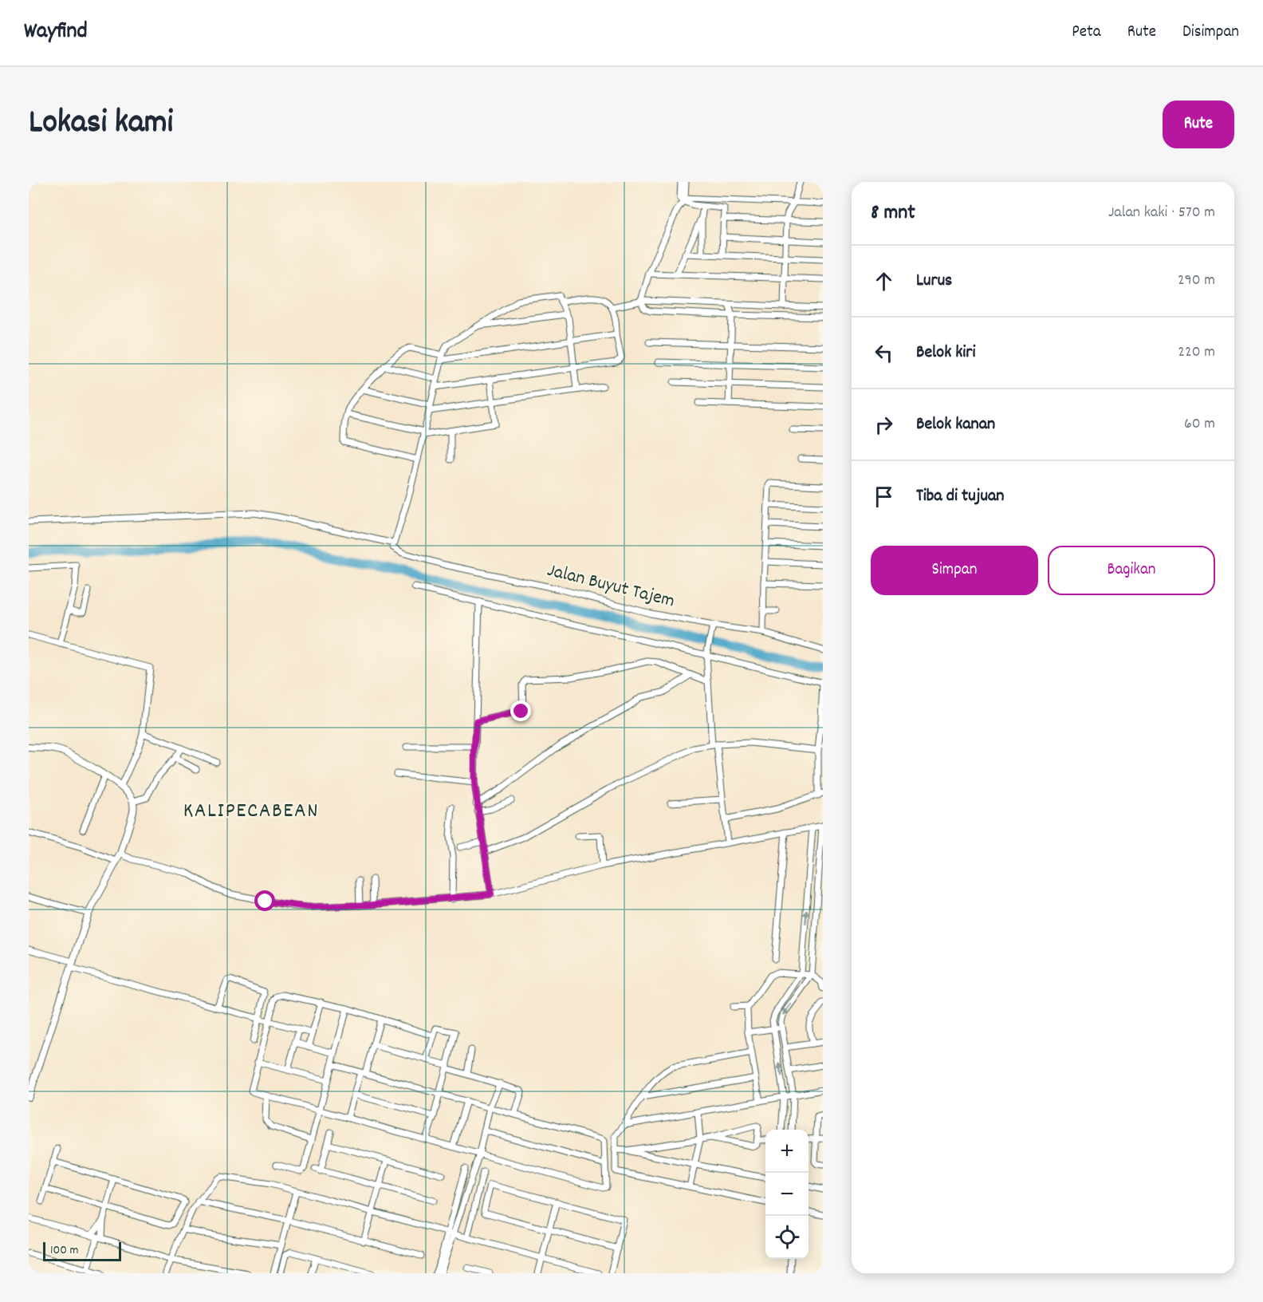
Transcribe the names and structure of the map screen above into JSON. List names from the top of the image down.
{
  "streets": {
    "street": ["Jalan Buyut Tajem"]
  },
  "districts": ["KALIPECABEAN"],
  "scale_bar": "100 m",
  "page": {
    "header": "Wayfind",
    "nav": ["Peta", "Rute", "Disimpan"],
    "title": "Lokasi kami",
    "buttons": [
      "Rute",
      ["Simpan", "Bagikan"]
    ],
    "heading": ["8 mnt", "Jalan kaki · 570 m"],
    "list": [
      ["Lurus", "290 m"],
      ["Belok kiri", "220 m"],
      ["Belok kanan", "60 m"],
      "Tiba di tujuan"
    ],
    "map_buttons": ["+", "−"],
    "scale": "100 m"
  }
}
